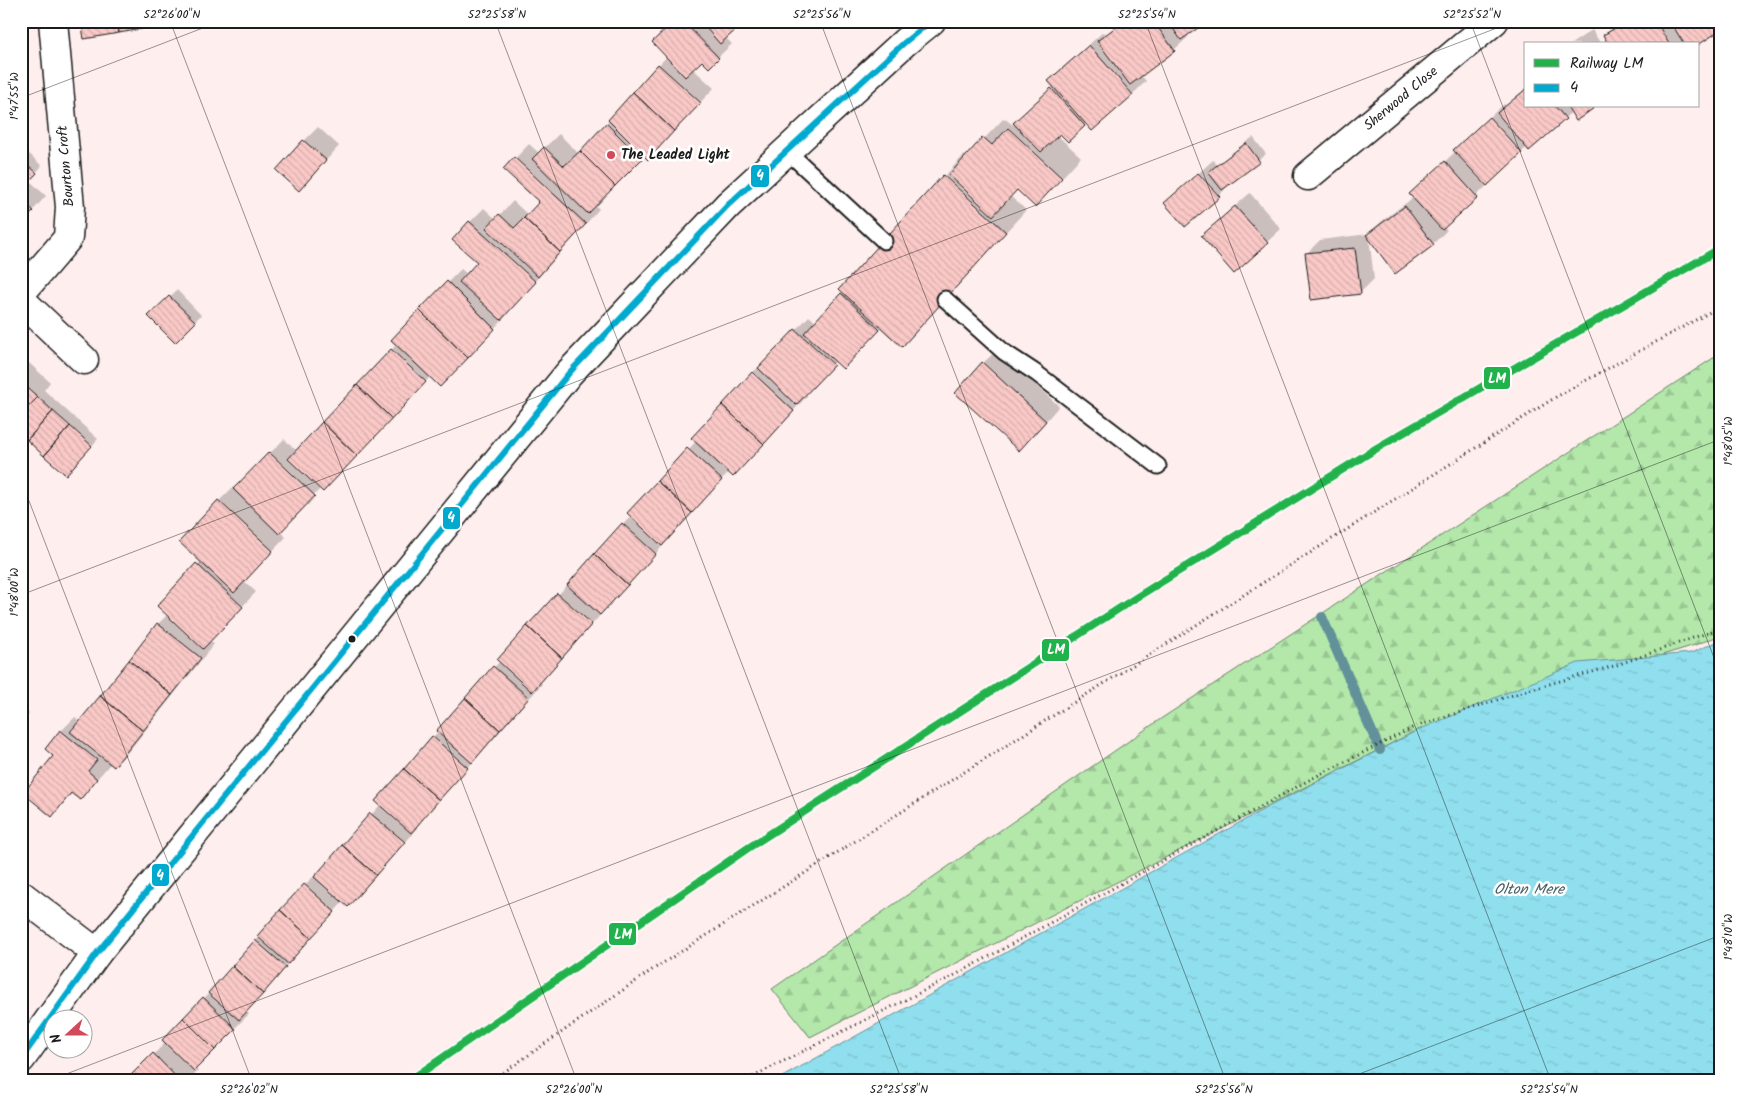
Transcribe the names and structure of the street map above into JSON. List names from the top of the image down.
{
  "streets": {
    "main road": ["Sherwood Close", "Bourton Croft"]
  },
  "water": ["Olton Mere"],
  "places": ["The Leaded Light"],
  "lines": ["transit line 4", "rail line LM"],
  "legend": ["Railway LM", "4"],
  "north": "left",
  "coordinates": [
    "52°26'00\"N",
    "52°25'58\"N",
    "52°25'56\"N",
    "52°25'54\"N",
    "52°25'52\"N",
    "1°47'55\"W",
    "1°48'05\"W",
    "1°48'00\"W",
    "1°48'10\"W",
    "52°26'02\"N"
  ]
}
